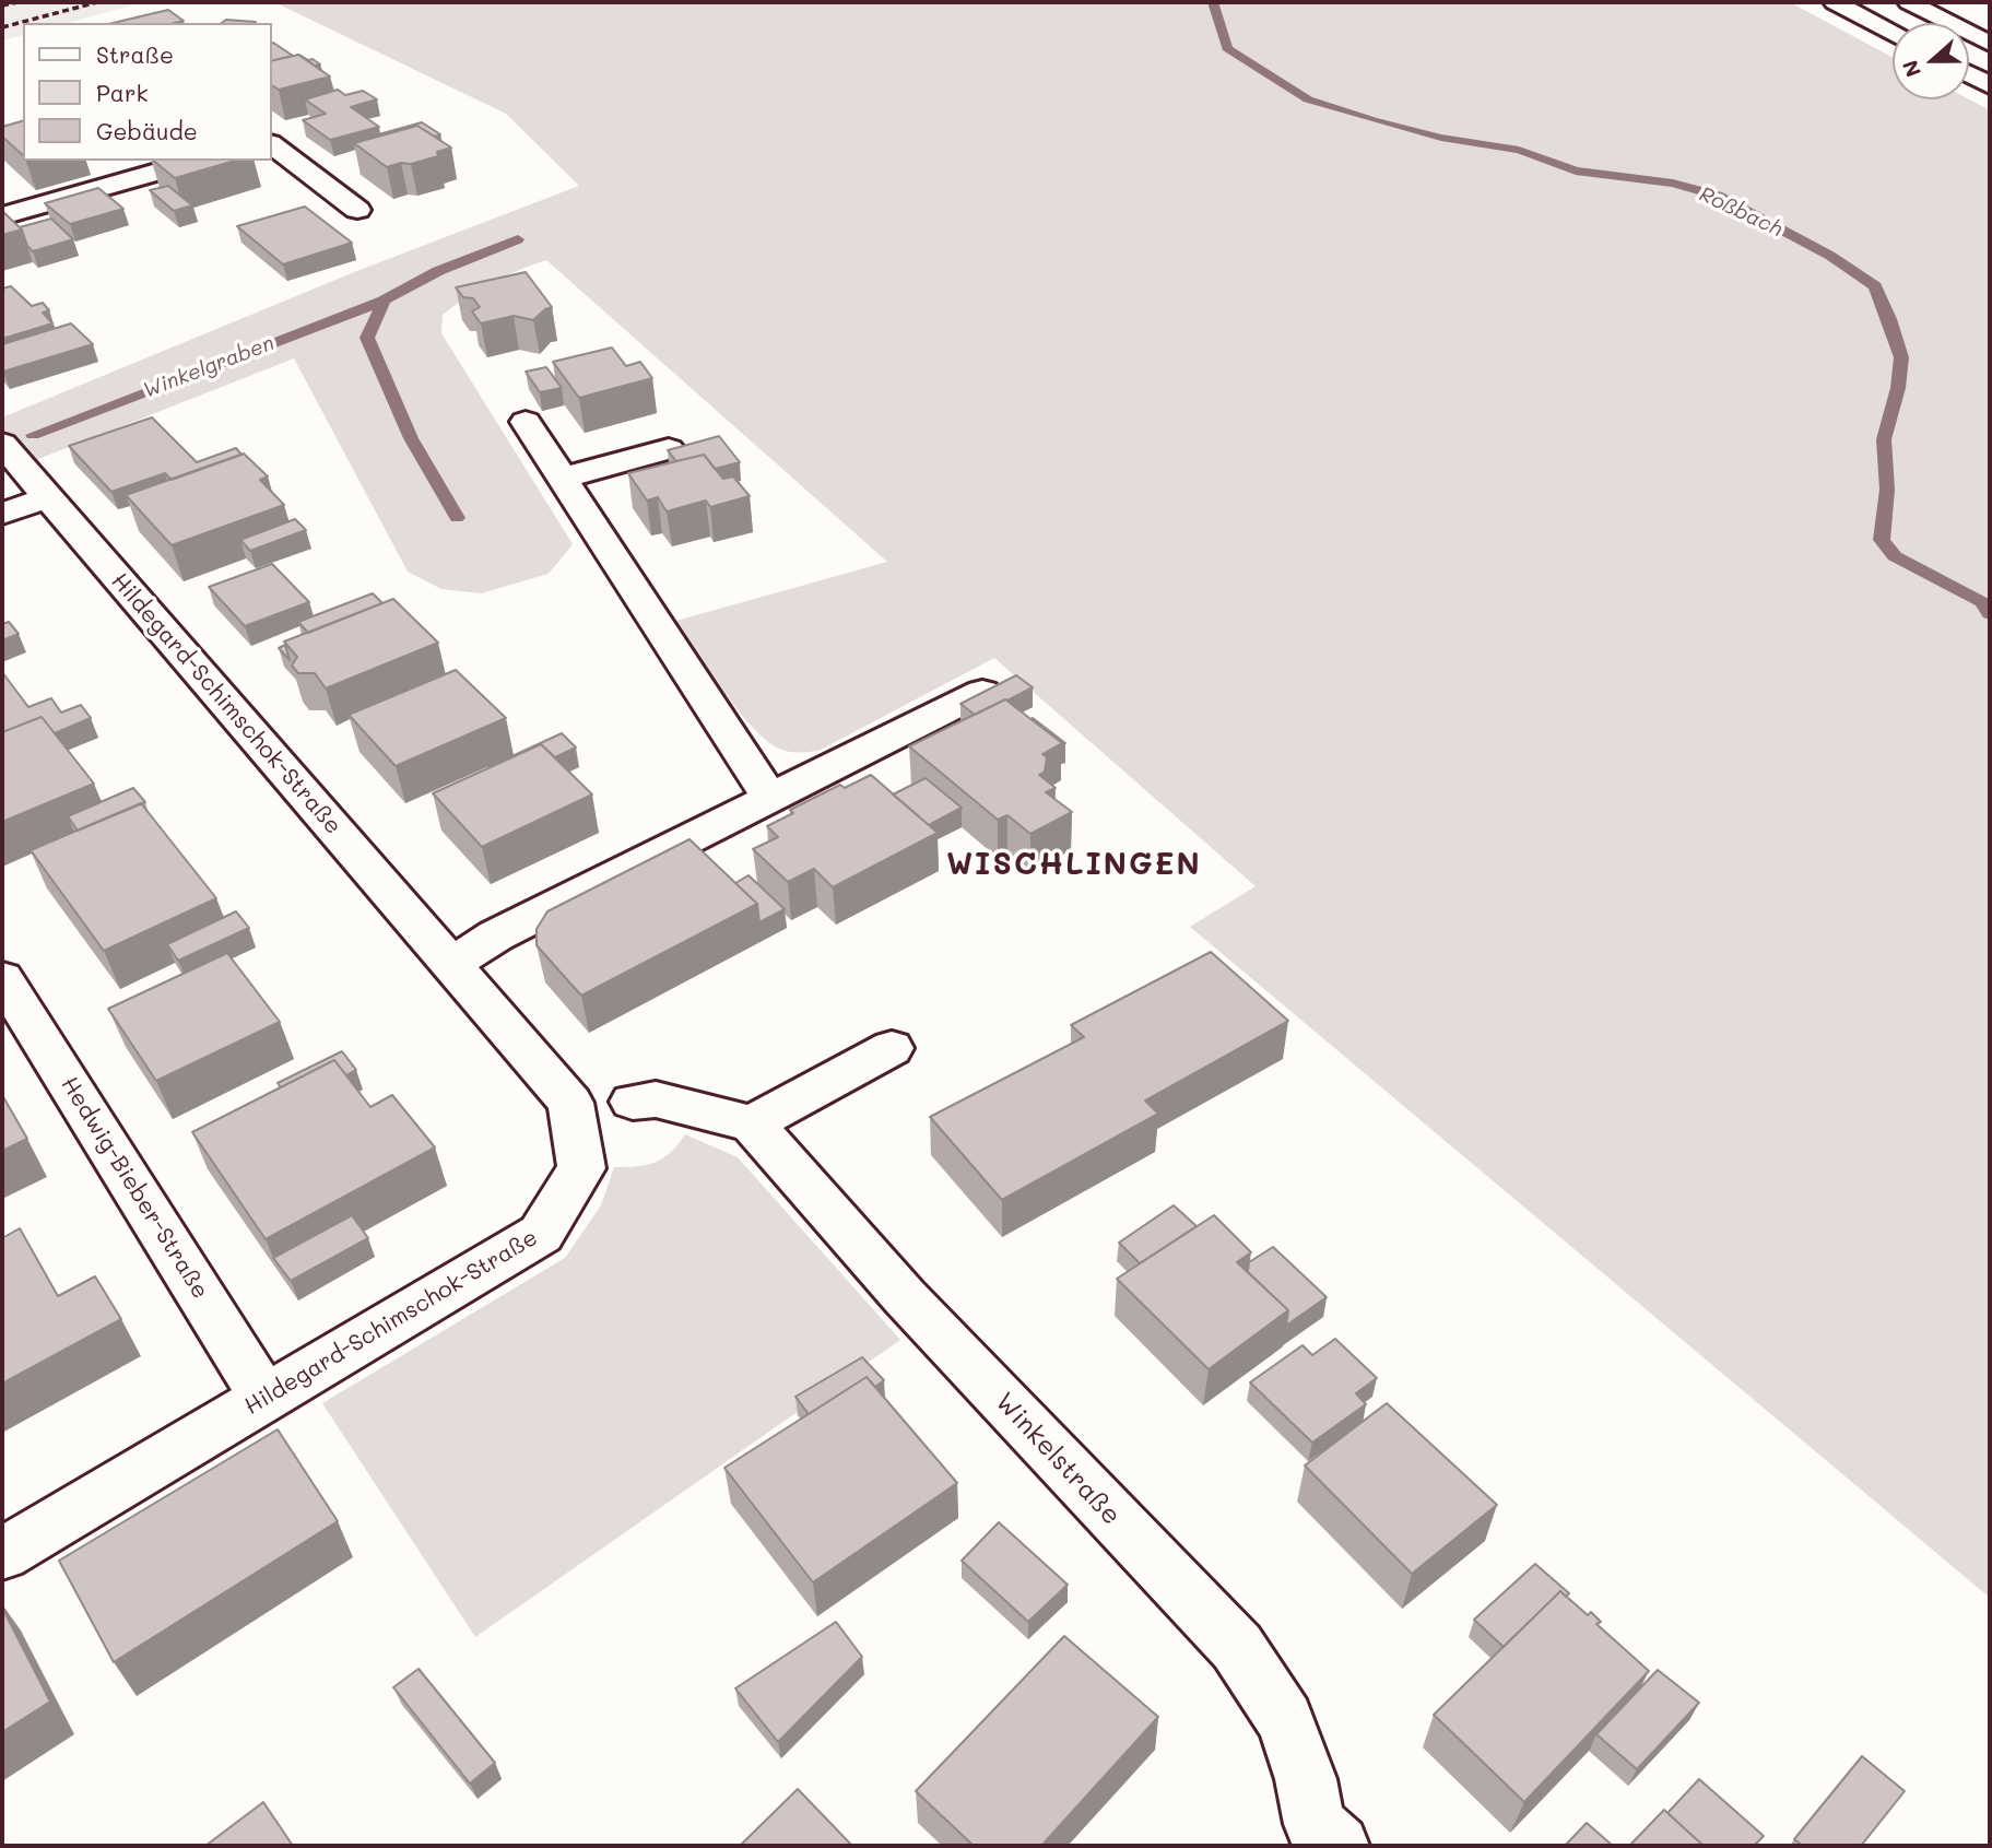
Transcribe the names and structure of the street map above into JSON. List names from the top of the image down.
{
  "streets": {
    "main road": ["Hildegard-Schimschok-Straße", "Hedwig-Bieber-Straße", "Winkelstraße"]
  },
  "crossings": [
    ["Hildegard-Schimschok-Straße", "Hedwig-Bieber-Straße"]
  ],
  "districts": ["WISCHLINGEN"],
  "water": ["Roßbach", "Winkelgraben"],
  "legend": ["Straße", "Park", "Gebäude"],
  "north": "left"
}
